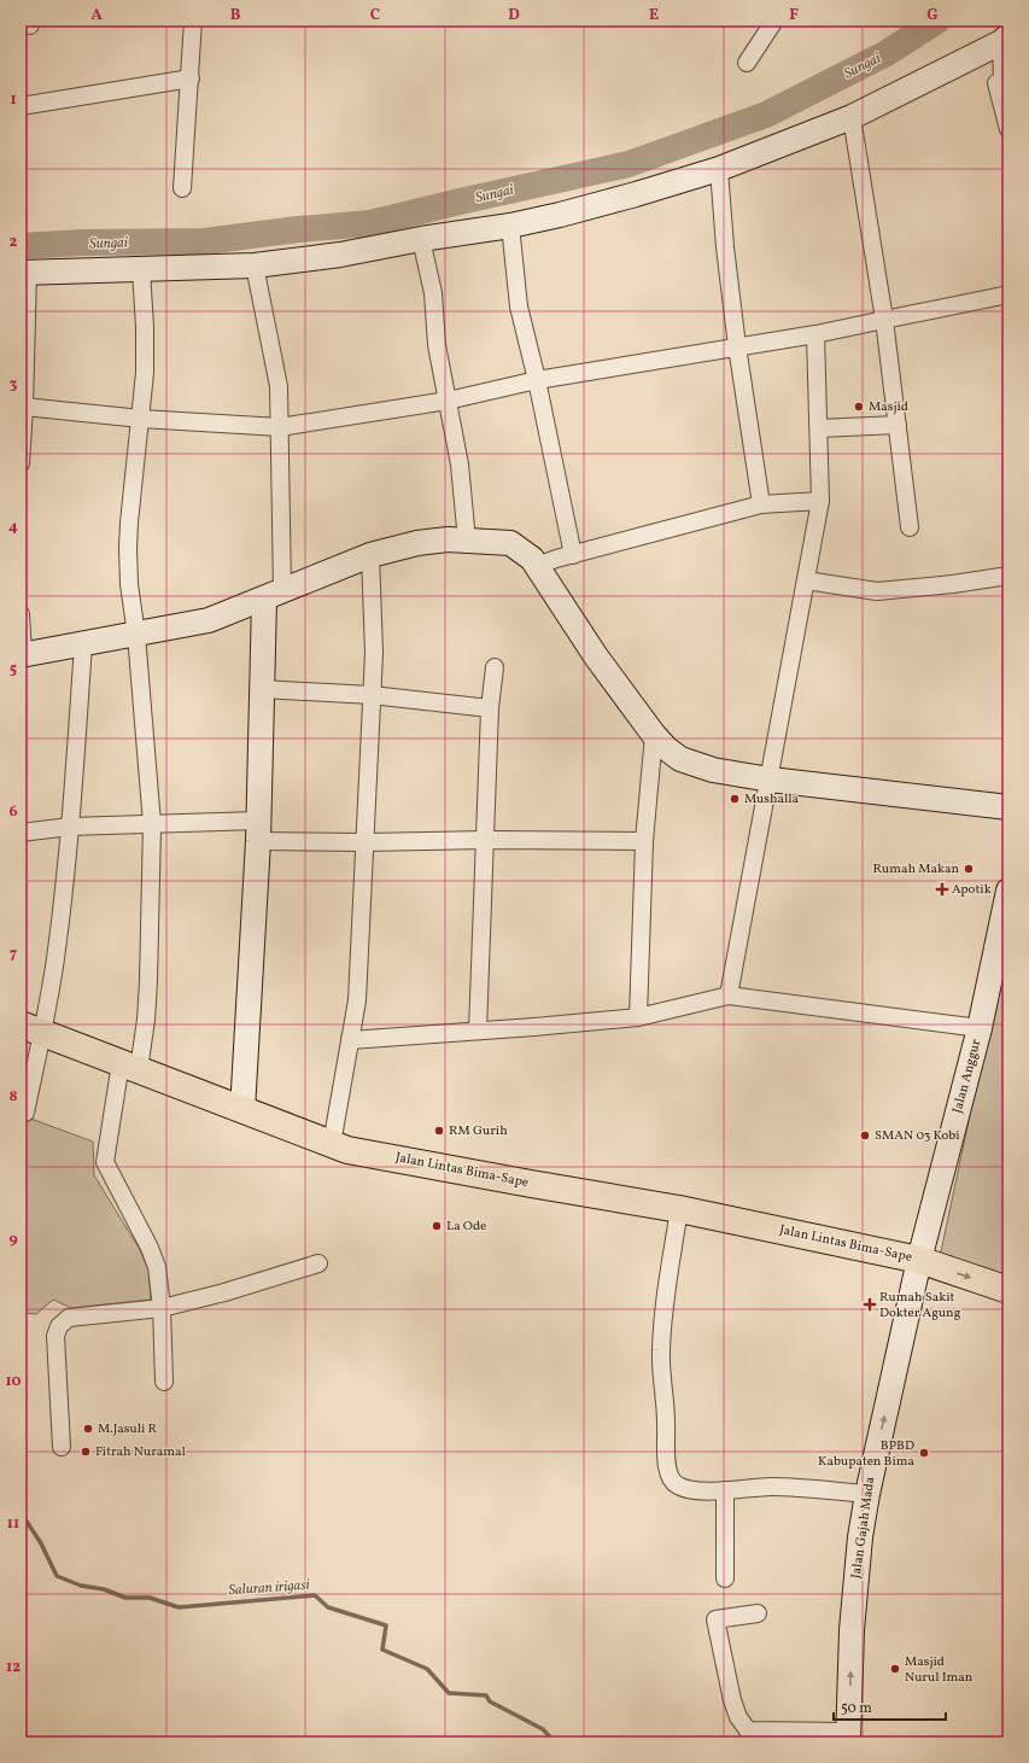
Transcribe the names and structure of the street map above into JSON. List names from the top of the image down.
{
  "streets": {
    "highway": ["Jalan Lintas Bima-Sape"],
    "street": ["Jalan Anggur", "Jalan Gajah Mada"]
  },
  "crossings": [
    ["Jalan Anggur", "Jalan Lintas Bima-Sape"],
    ["Jalan Anggur", "Jalan Gajah Mada"],
    ["Jalan Lintas Bima-Sape", "Jalan Gajah Mada"]
  ],
  "one_way": ["Jalan Gajah Mada"],
  "water": ["Sungai", "Saluran irigasi"],
  "places": {
    "other": [
      "Masjid",
      "Mushalla",
      "Rumah Makan",
      "RM Gurih",
      "SMAN 03 Kobi",
      "La Ode",
      "M.Jasuli R",
      "Fitrah Nuramal",
      "BPBD Kabupaten Bima",
      "Masjid Nurul Iman"
    ],
    "health": ["Apotik", "Rumah Sakit Dokter Agung"]
  },
  "scale_bar": "50 m",
  "grid": {
    "columns": [
      "A",
      "B",
      "C",
      "D",
      "E",
      "F",
      "G"
    ],
    "rows": [
      "1",
      "2",
      "3",
      "4",
      "5",
      "6",
      "7",
      "8",
      "9",
      "10",
      "11",
      "12"
    ]
  }
}
